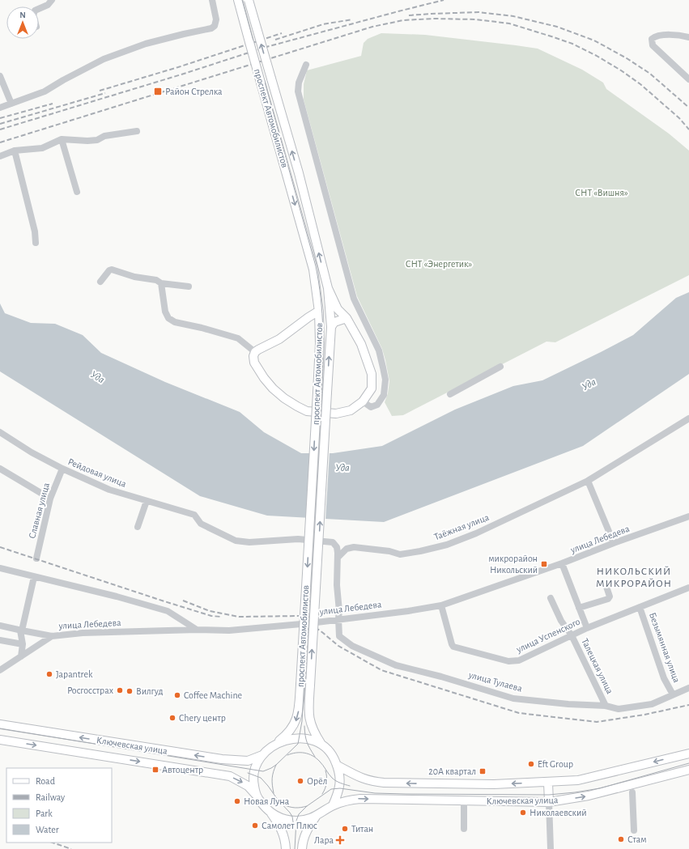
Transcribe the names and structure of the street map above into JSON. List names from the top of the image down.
{
  "streets": {
    "main road": ["проспект Автомобилистов", "Ключевская улица"],
    "street": [
      "Рейдовая улица",
      "Славная улица",
      "Таёжная улица",
      "улица Лебедева",
      "улица Успенского",
      "Безымянная улица",
      "Талецкая улица",
      "улица Тулаева"
    ]
  },
  "crossings": [
    ["проспект Автомобилистов", "Ключевская улица"],
    ["Рейдовая улица", "Славная улица"],
    ["Рейдовая улица", "Таёжная улица"],
    ["улица Лебедева", "улица Успенского"],
    ["улица Лебедева", "улица Тулаева"],
    ["улица Успенского", "Безымянная улица"],
    ["улица Успенского", "Талецкая улица"],
    ["Безымянная улица", "улица Тулаева"],
    ["Талецкая улица", "улица Тулаева"]
  ],
  "districts": ["НИКОЛЬСКИЙ МИКРОРАЙОН"],
  "water": ["Уда"],
  "parks": ["СНТ «Вишня»", "СНТ «Энергетик»"],
  "places": {
    "transit": [
      "Район Стрелка",
      "микрорайон Никольский",
      "Автоцентр",
      "20А квартал"
    ],
    "other": [
      "Japantrek",
      "Росгосстрах",
      "Вилгуд",
      "Coffee Machine",
      "Chery центр",
      "Eft Group",
      "Орёл",
      "Новая Луна",
      "Николаевский",
      "Самолет Плюс",
      "Титан",
      "Стам"
    ],
    "health": ["Лара"]
  },
  "legend": [
    "Road",
    "Railway",
    "Park",
    "Water"
  ],
  "north": "top"
}
